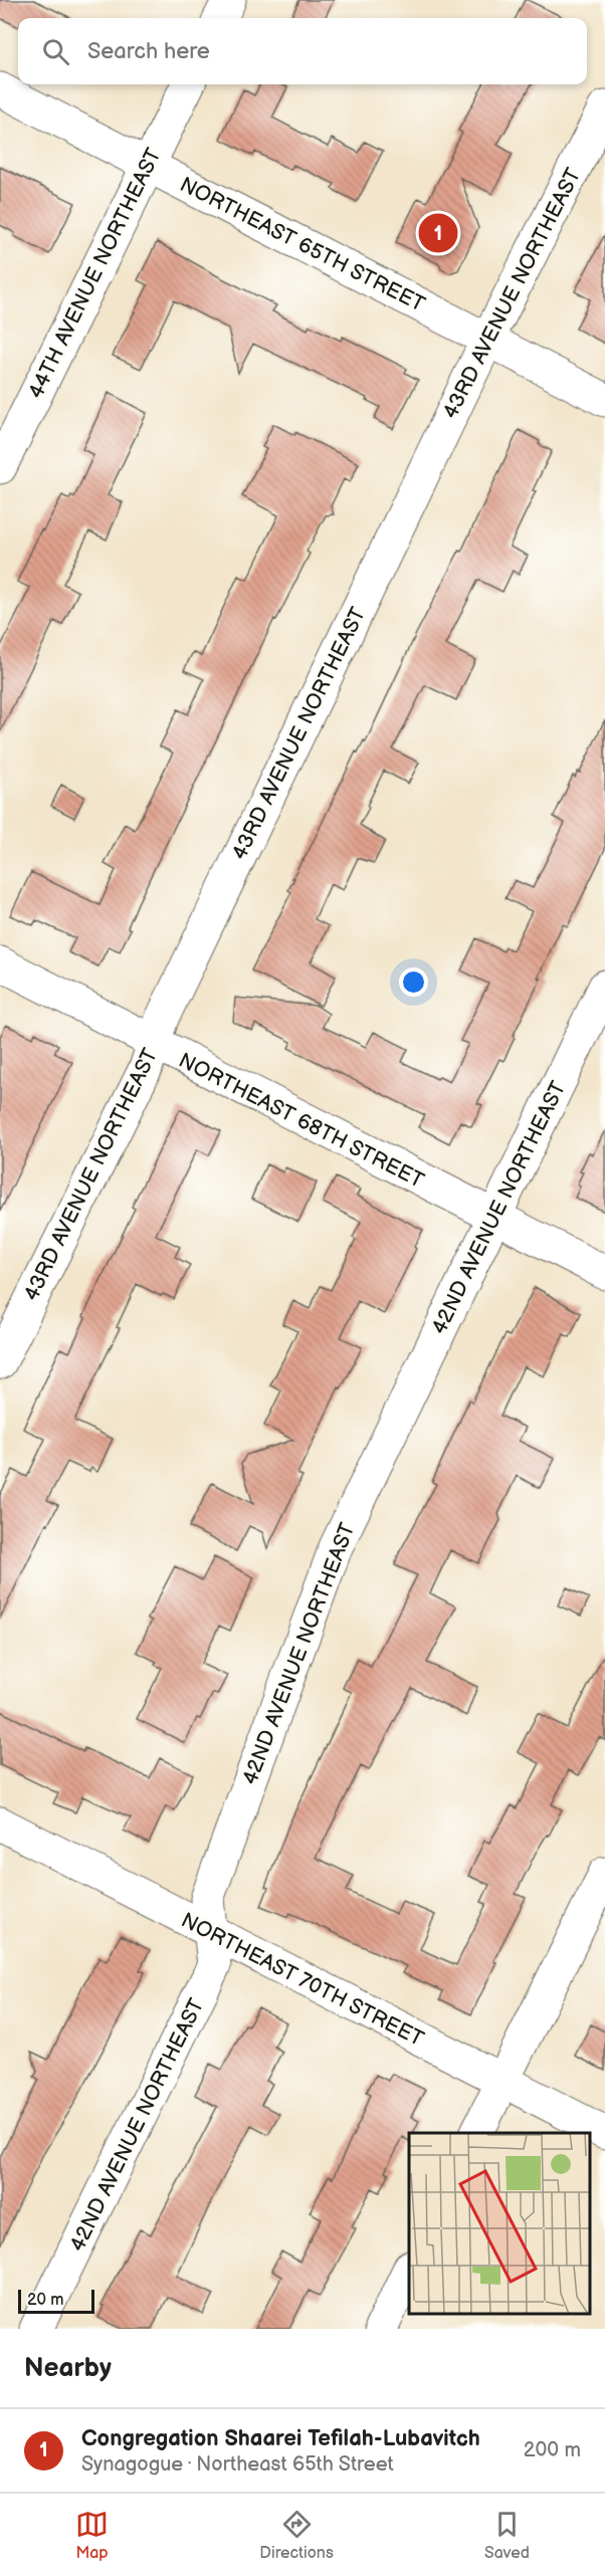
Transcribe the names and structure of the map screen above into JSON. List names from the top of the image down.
{
  "streets": {
    "street": [
      "NORTHEAST 65TH STREET",
      "44TH AVENUE NORTHEAST",
      "43RD AVENUE NORTHEAST",
      "NORTHEAST 68TH STREET",
      "42ND AVENUE NORTHEAST",
      "NORTHEAST 70TH STREET"
    ]
  },
  "crossings": [
    ["NORTHEAST 65TH STREET", "44TH AVENUE NORTHEAST"],
    ["NORTHEAST 65TH STREET", "43RD AVENUE NORTHEAST"],
    ["43RD AVENUE NORTHEAST", "NORTHEAST 68TH STREET"],
    ["NORTHEAST 68TH STREET", "42ND AVENUE NORTHEAST"],
    ["42ND AVENUE NORTHEAST", "NORTHEAST 70TH STREET"]
  ],
  "scale_bar": "20 m",
  "page": {
    "search": "Search here",
    "pins": "1",
    "scale": "20 m",
    "heading": "Nearby",
    "list": [
      {
        "mark": "1",
        "name": "Congregation Shaarei Tefilah-Lubavitch",
        "note": "Synagogue · Northeast 65th Street",
        "value": "200 m"
      }
    ],
    "nav": ["Map", "Directions", "Saved"]
  }
}
